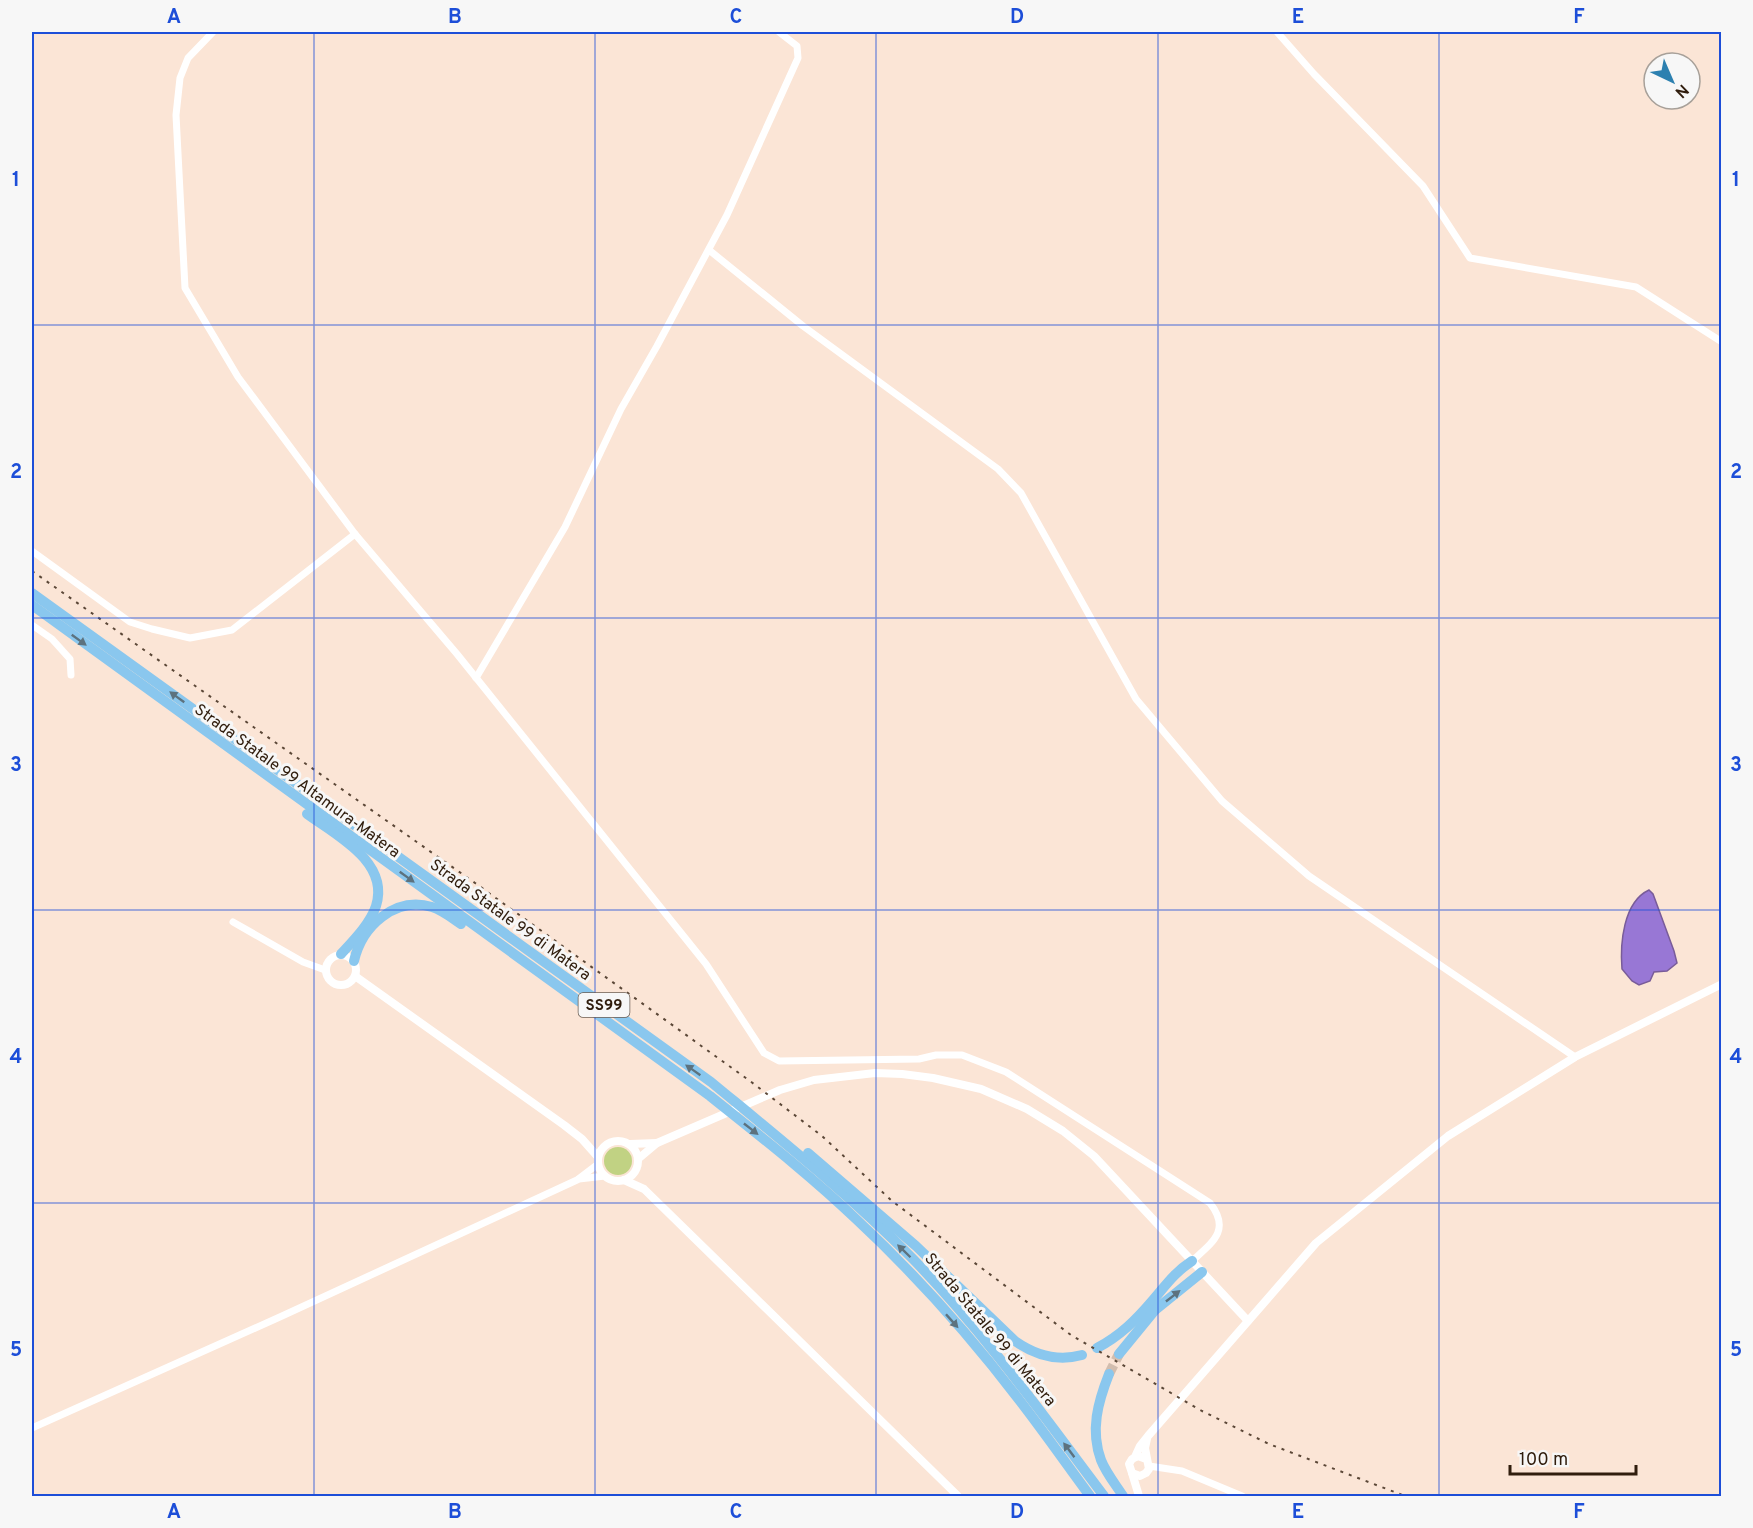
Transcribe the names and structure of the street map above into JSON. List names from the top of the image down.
{
  "streets": {
    "highway": ["Strada Statale 99 Altamura-Matera", "Strada Statale 99 di Matera", "SS99"]
  },
  "scale_bar": "100 m",
  "north": "bottom right",
  "grid": {
    "columns": [
      "A",
      "B",
      "C",
      "D",
      "E",
      "F"
    ],
    "rows": [
      "1",
      "2",
      "3",
      "4",
      "5"
    ]
  }
}
